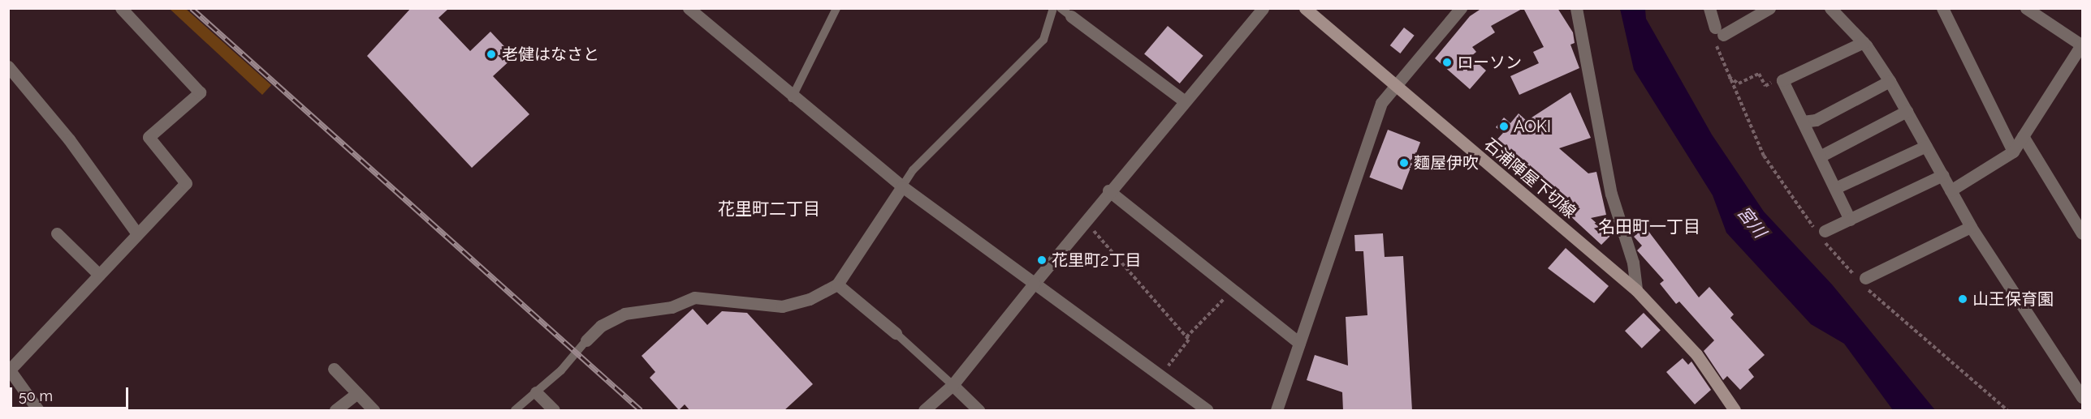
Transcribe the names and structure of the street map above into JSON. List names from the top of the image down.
{
  "streets": {
    "main road": ["石浦陣屋下切線"]
  },
  "districts": ["花里町二丁目", "名田町一丁目"],
  "water": ["宮川"],
  "places": [
    "老健はなさと",
    "ローソン",
    "AOKI",
    "麵屋伊吹",
    "花里町2丁目",
    "山王保育園"
  ],
  "scale_bar": "50 m"
}
